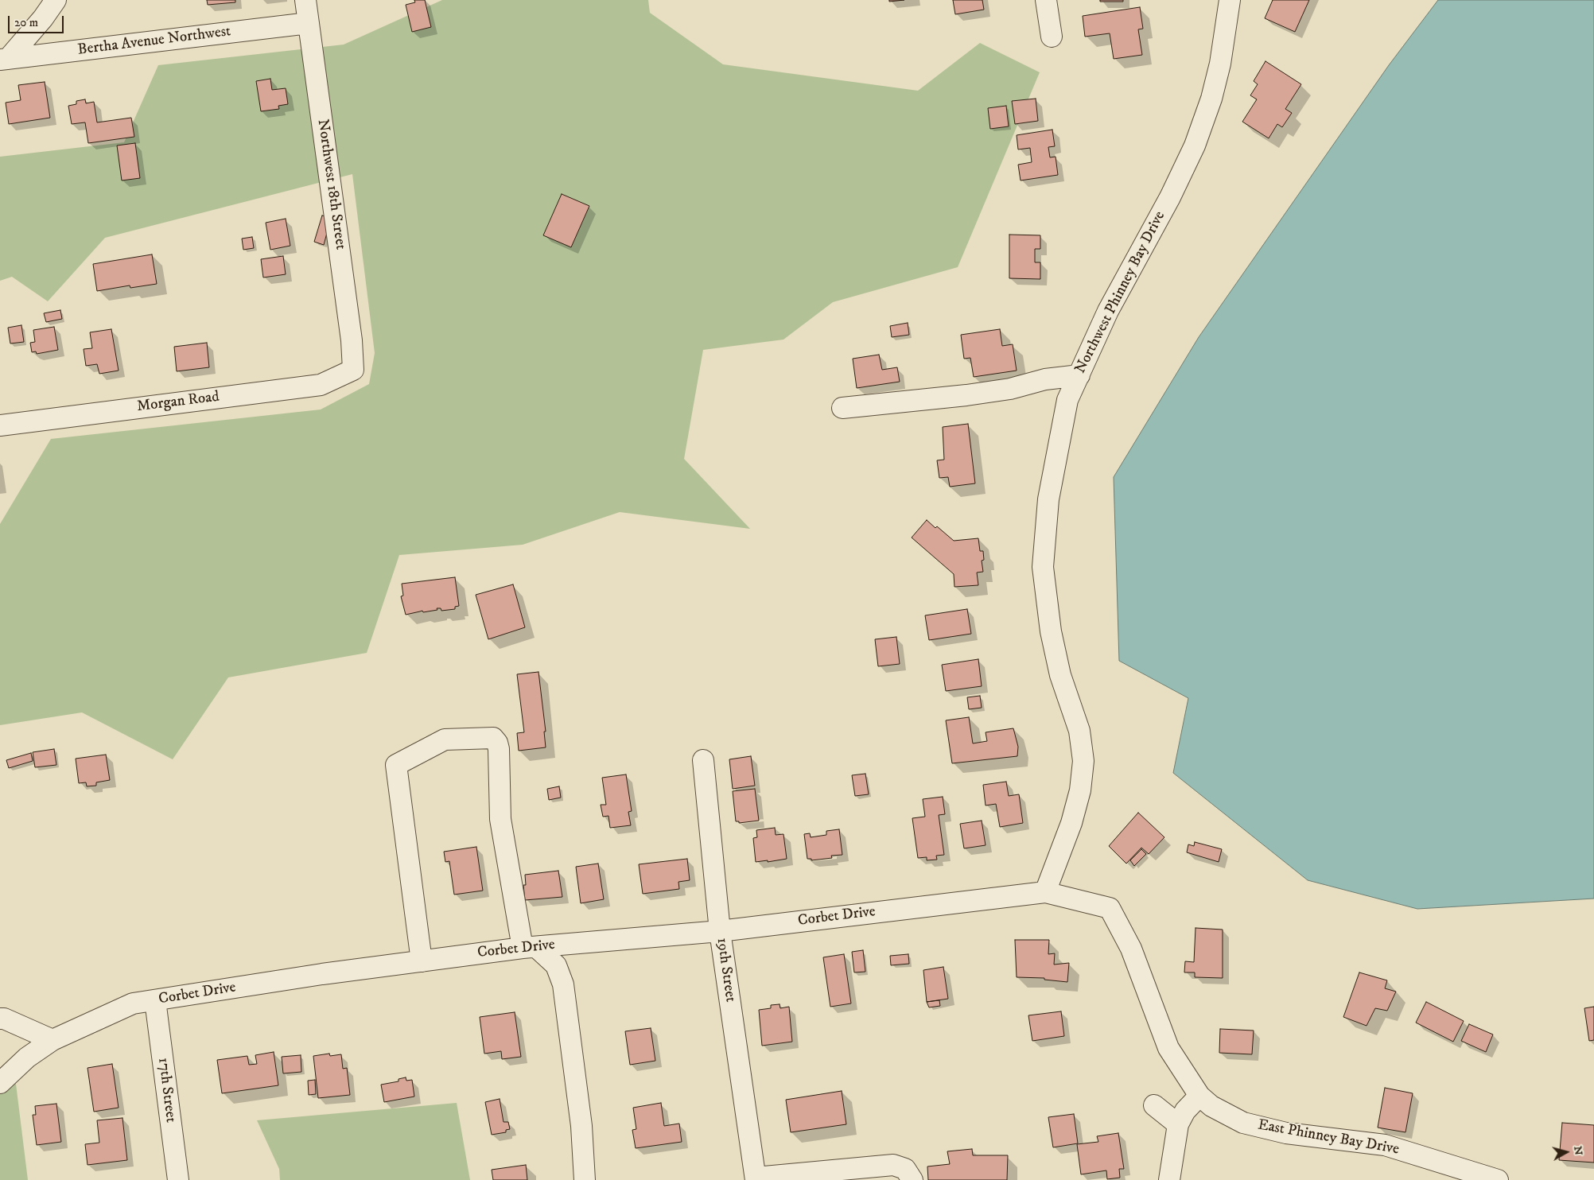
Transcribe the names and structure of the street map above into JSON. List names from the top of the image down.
{
  "streets": {
    "street": [
      "Bertha Avenue Northwest",
      "Northwest 18th Street",
      "Northwest Phinney Bay Drive",
      "Morgan Road",
      "Corbet Drive",
      "19th Street",
      "17th Street",
      "East Phinney Bay Drive"
    ]
  },
  "crossings": [
    ["Bertha Avenue Northwest", "Northwest 18th Street"],
    ["Northwest 18th Street", "Morgan Road"],
    ["Northwest Phinney Bay Drive", "Corbet Drive"],
    ["Northwest Phinney Bay Drive", "East Phinney Bay Drive"],
    ["Corbet Drive", "19th Street"],
    ["Corbet Drive", "17th Street"],
    ["Corbet Drive", "East Phinney Bay Drive"]
  ],
  "scale_bar": "20 m",
  "north": "right"
}
